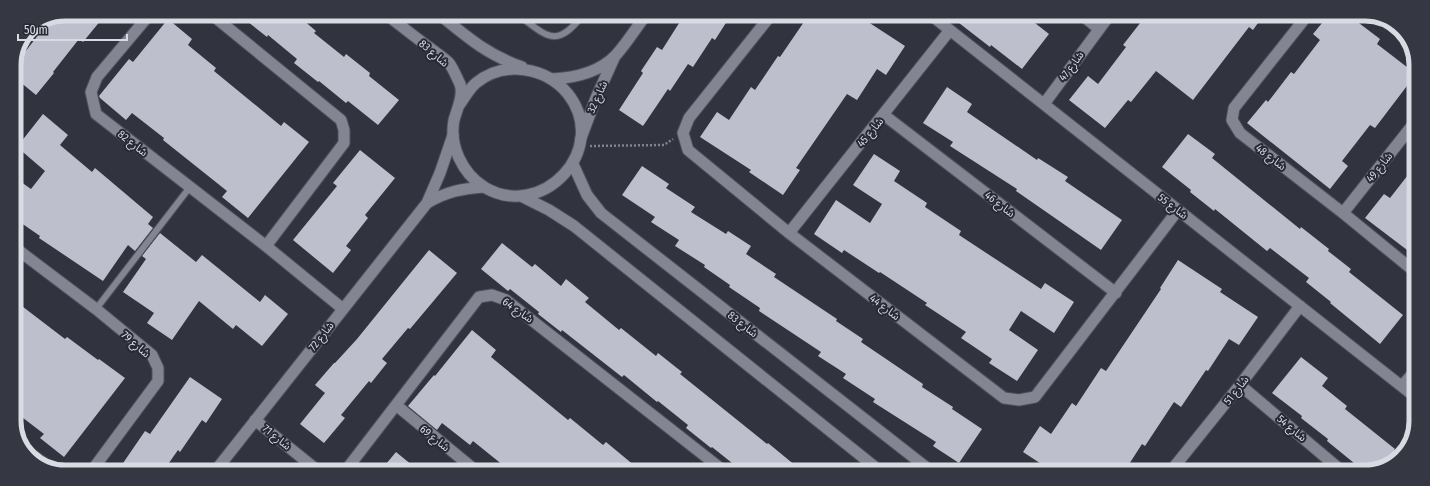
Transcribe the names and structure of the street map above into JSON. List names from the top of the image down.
{
  "streets": {
    "street": [
      "شارع 83",
      "شارع 47",
      "شارع 32",
      "شارع 45",
      "شارع 82",
      "شارع 48",
      "شارع 49",
      "شارع 46",
      "شارع 55",
      "شارع 44",
      "شارع 64",
      "شارع 72",
      "شارع 79",
      "شارع 51",
      "شارع 54",
      "شارع 71",
      "شارع 69"
    ]
  },
  "crossings": [
    ["شارع 83", "شارع 32"],
    ["شارع 83", "شارع 72"],
    ["شارع 47", "شارع 55"],
    ["شارع 32", "شارع 72"],
    ["شارع 45", "شارع 46"],
    ["شارع 45", "شارع 55"],
    ["شارع 45", "شارع 44"],
    ["شارع 82", "شارع 72"],
    ["شارع 48", "شارع 49"],
    ["شارع 46", "شارع 44"],
    ["شارع 55", "شارع 44"],
    ["شارع 55", "شارع 51"],
    ["شارع 64", "شارع 69"],
    ["شارع 72", "شارع 71"],
    ["شارع 51", "شارع 54"]
  ],
  "scale_bar": "50 m"
}
